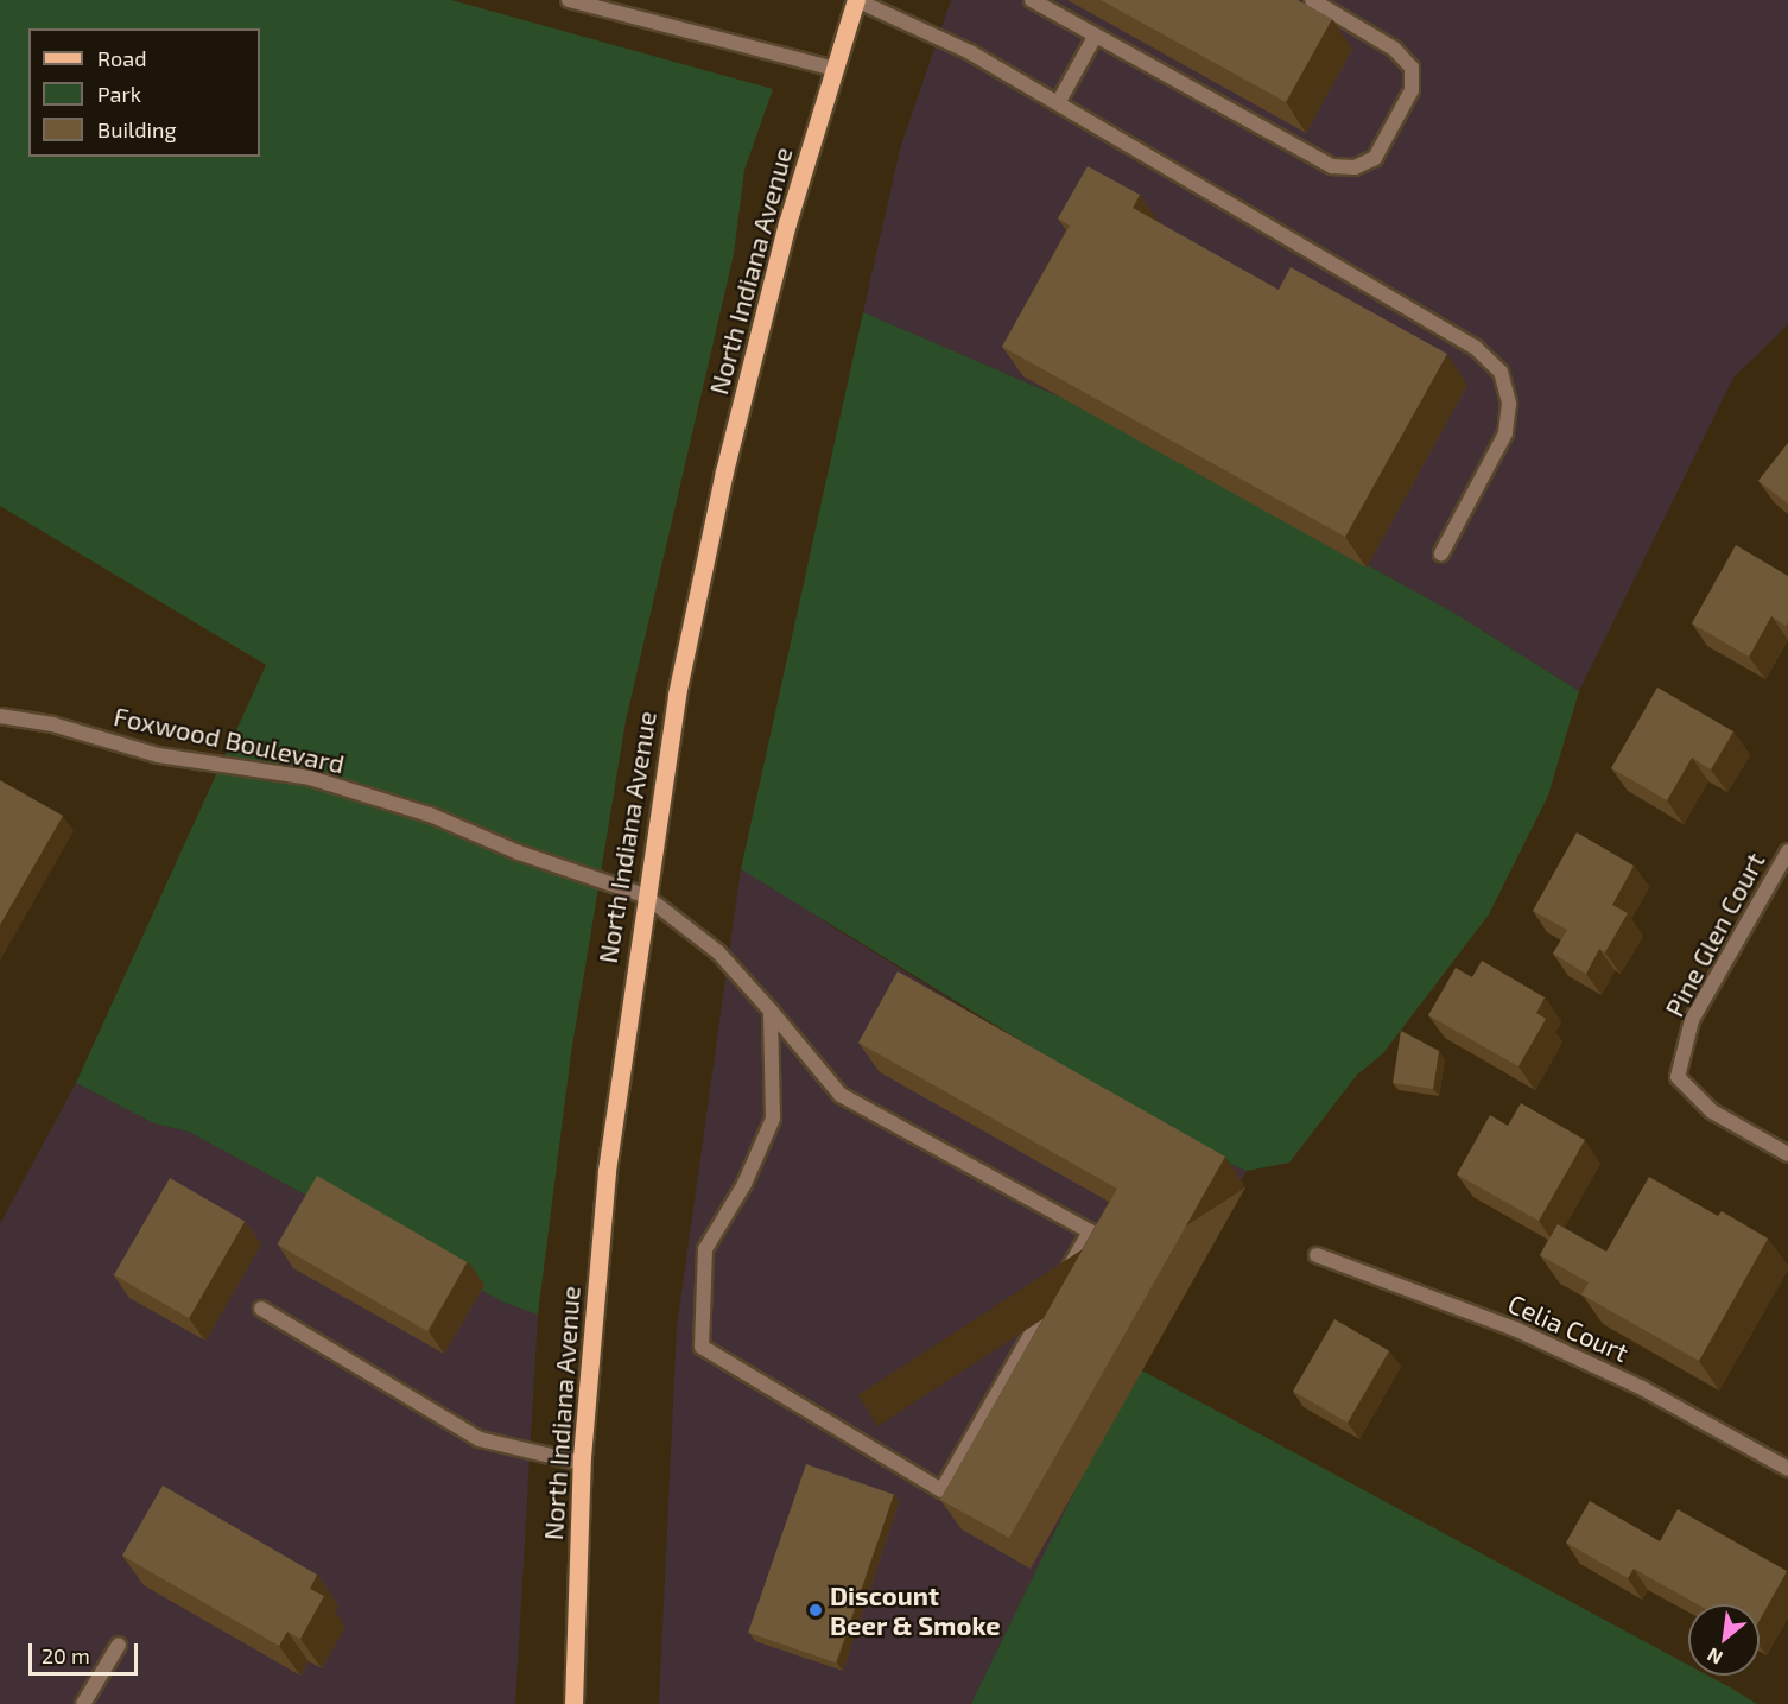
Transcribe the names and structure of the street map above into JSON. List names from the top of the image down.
{
  "streets": {
    "main road": ["North Indiana Avenue"],
    "street": ["Foxwood Boulevard", "Pine Glen Court", "Celia Court"]
  },
  "crossings": [
    ["North Indiana Avenue", "Foxwood Boulevard"]
  ],
  "places": ["Discount Beer & Smoke"],
  "legend": ["Road", "Park", "Building"],
  "scale_bar": "20 m",
  "north": "bottom left"
}
